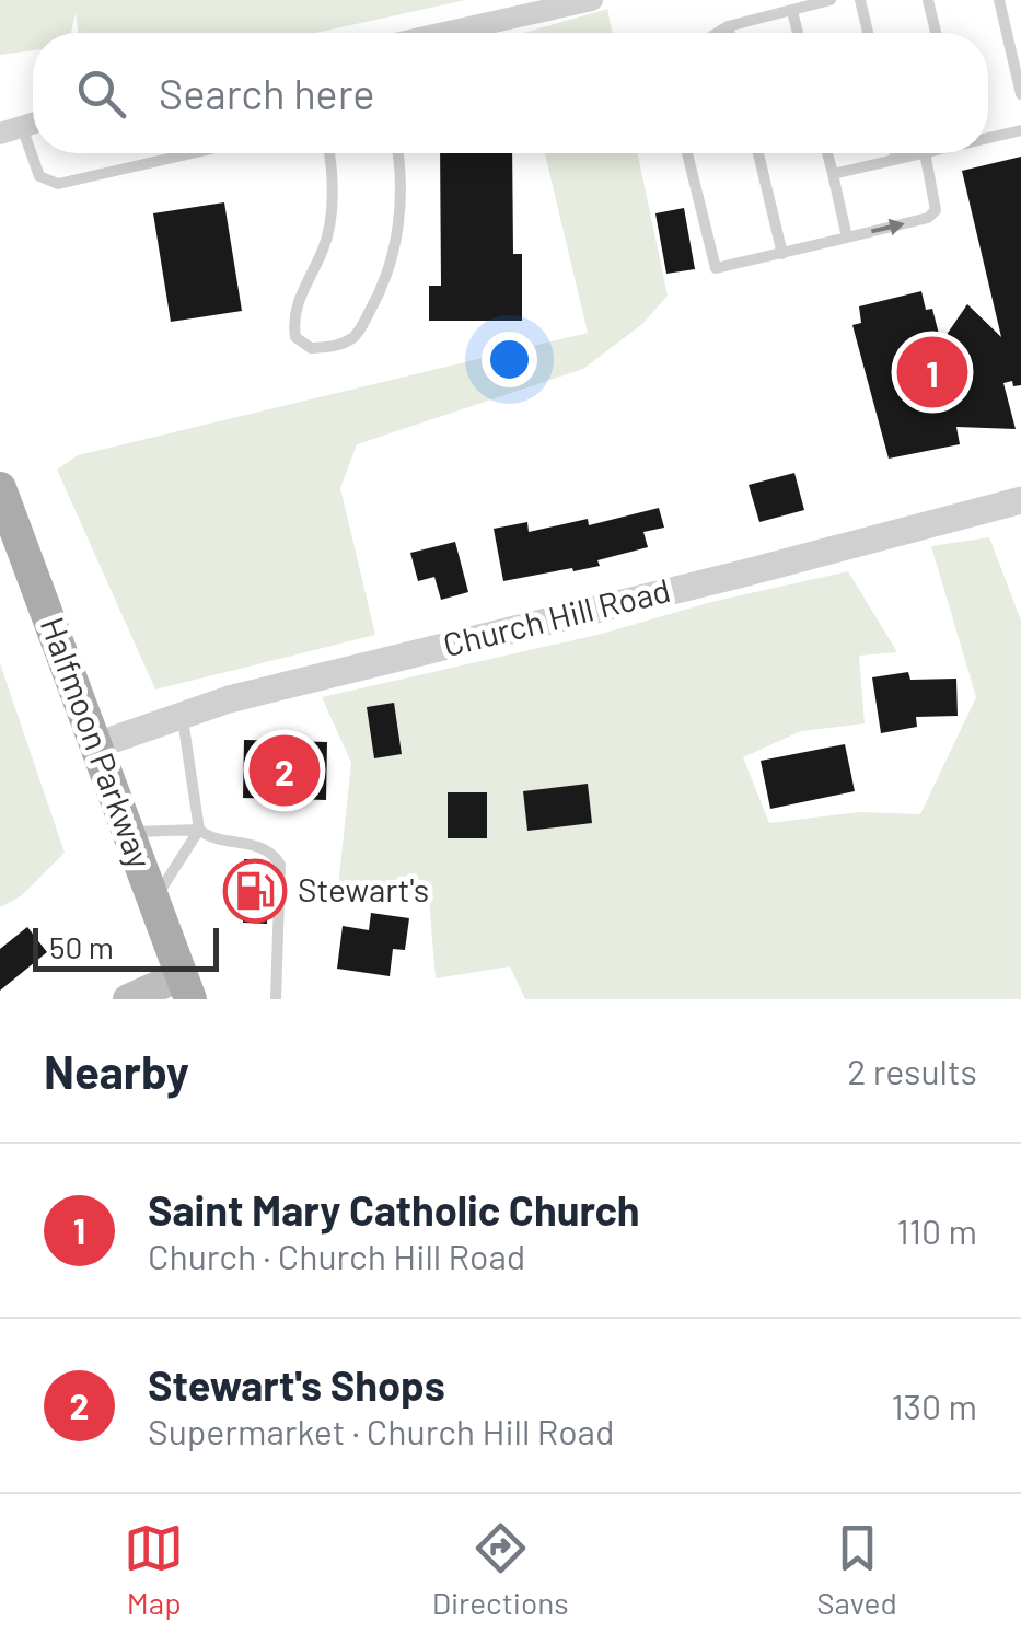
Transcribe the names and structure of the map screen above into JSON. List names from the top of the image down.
{
  "streets": {
    "main road": ["Halfmoon Parkway"],
    "street": ["Church Hill Road"]
  },
  "crossings": [
    ["Church Hill Road", "Halfmoon Parkway"]
  ],
  "places": {
    "fuel station": ["Stewart's"]
  },
  "scale_bar": "50 m",
  "page": {
    "search": "Search here",
    "pins": ["1", "2"],
    "scale": "50 m",
    "heading": ["Nearby", "2 results"],
    "list": [
      {
        "mark": "1",
        "name": "Saint Mary Catholic Church",
        "note": "Church · Church Hill Road",
        "value": "110 m"
      },
      {
        "mark": "2",
        "name": "Stewart's Shops",
        "note": "Supermarket · Church Hill Road",
        "value": "130 m"
      }
    ],
    "nav": ["Map", "Directions", "Saved"]
  }
}
